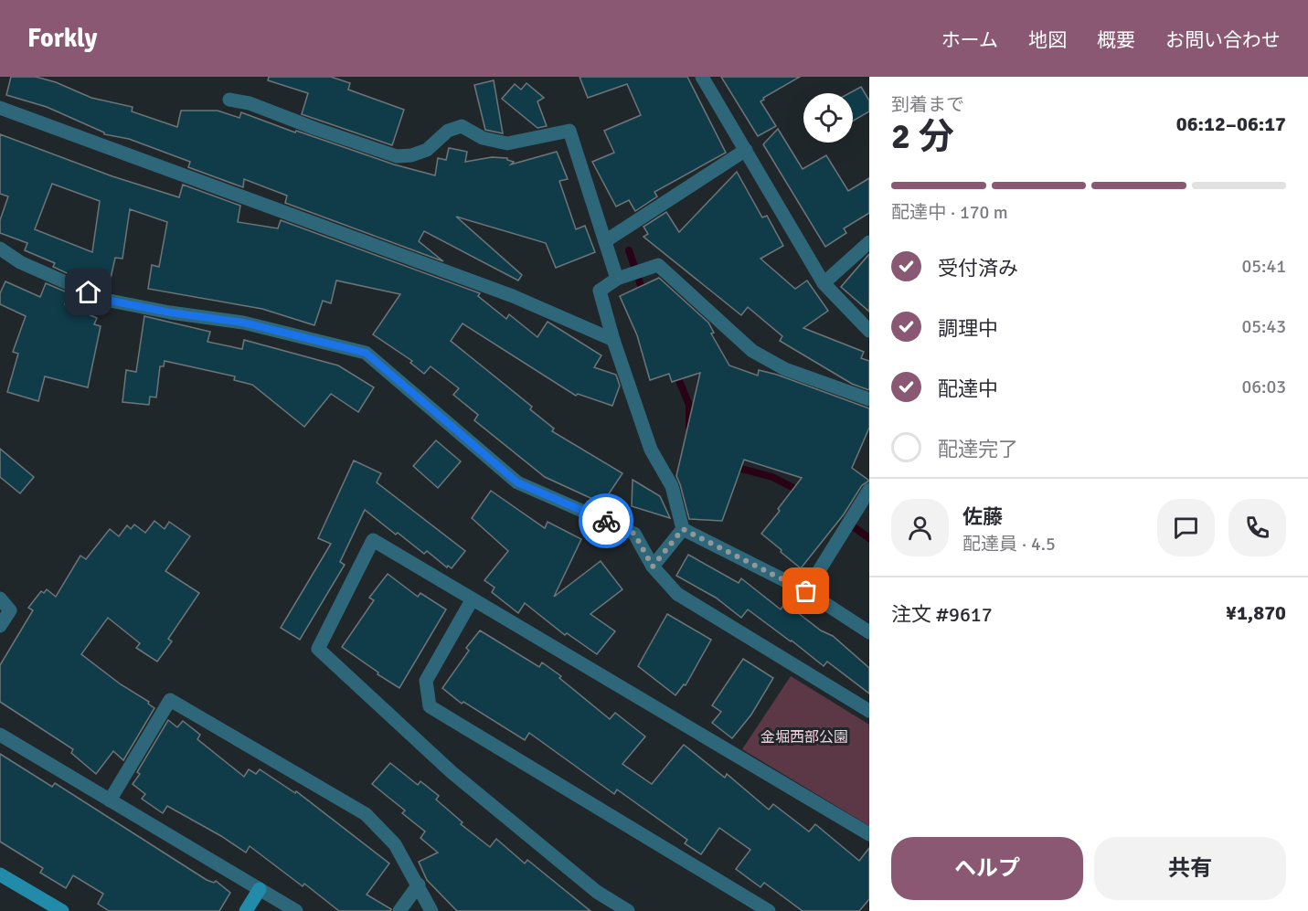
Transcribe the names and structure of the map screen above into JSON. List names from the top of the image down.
{
  "parks": ["金堀西部公園"],
  "page": {
    "header": "Forkly",
    "nav": [
      "ホーム",
      "地図",
      "概要",
      "お問い合わせ"
    ],
    "heading": ["2 分", "到着まで", "06:12–06:17"],
    "panel": [
      "佐藤",
      "配達員 · 4.5",
      "注文 #9617",
      "¥1,870"
    ],
    "bar": "配達中 · 170 m",
    "list": [
      ["受付済み", "05:41"],
      ["調理中", "05:43"],
      ["配達中", "06:03"],
      "配達完了"
    ],
    "buttons": ["ヘルプ", "共有"]
  }
}
